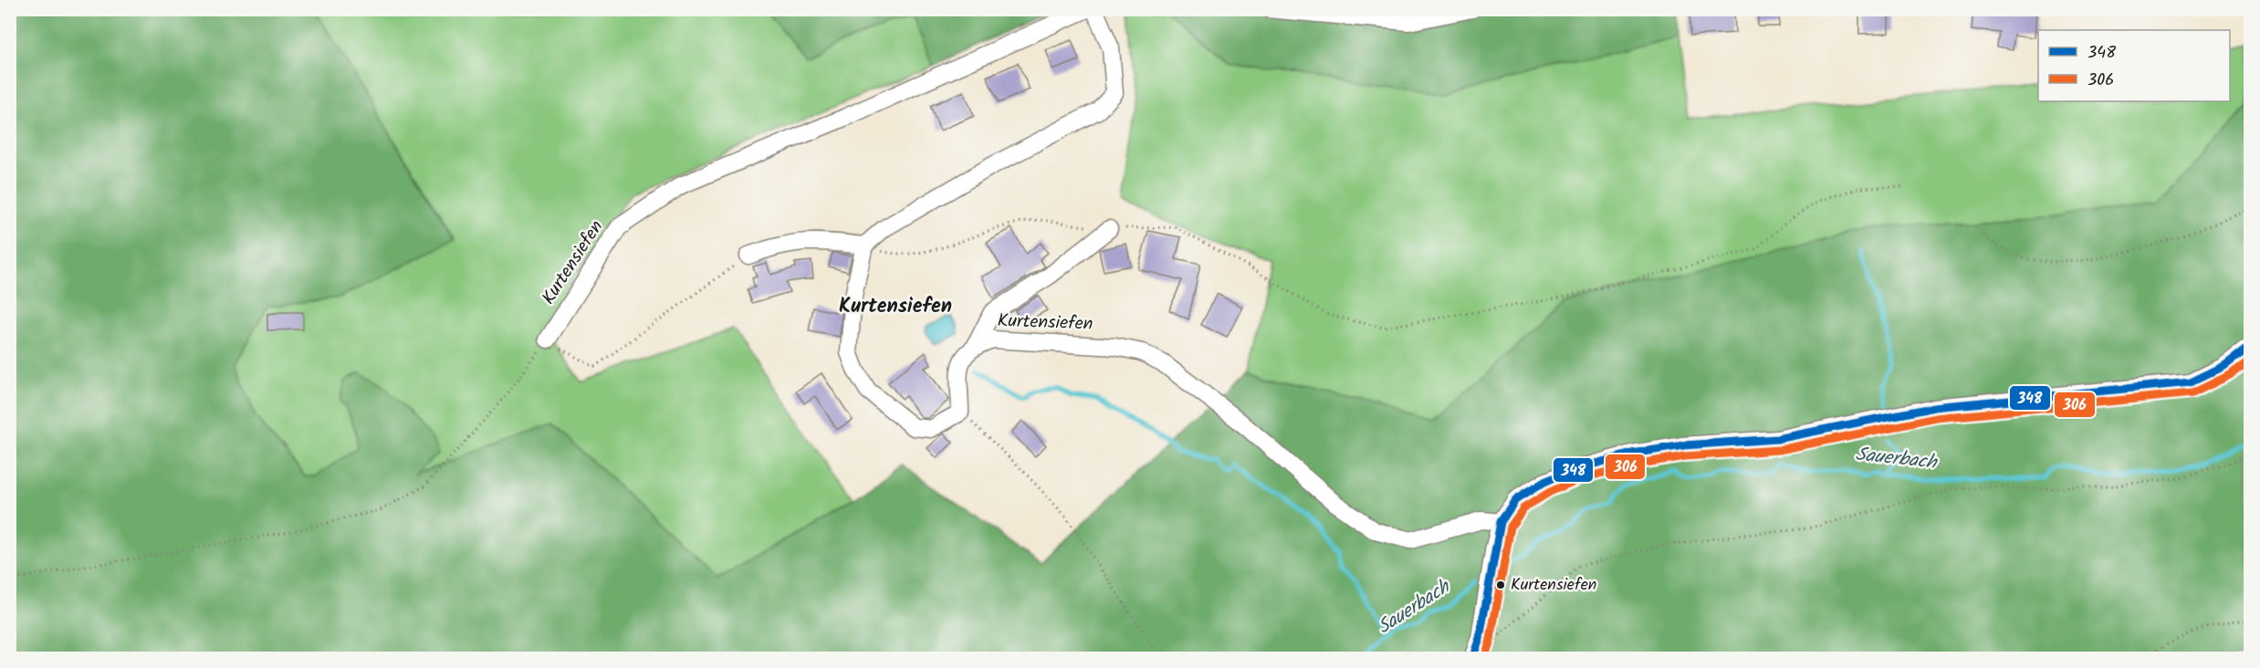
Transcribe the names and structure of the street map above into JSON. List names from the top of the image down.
{
  "streets": {
    "street": ["Kurtensiefen"]
  },
  "districts": ["Kurtensiefen"],
  "water": ["Sauerbach"],
  "places": ["Kurtensiefen"],
  "lines": ["transit line 348", "transit line 306"],
  "legend": ["348", "306"]
}
